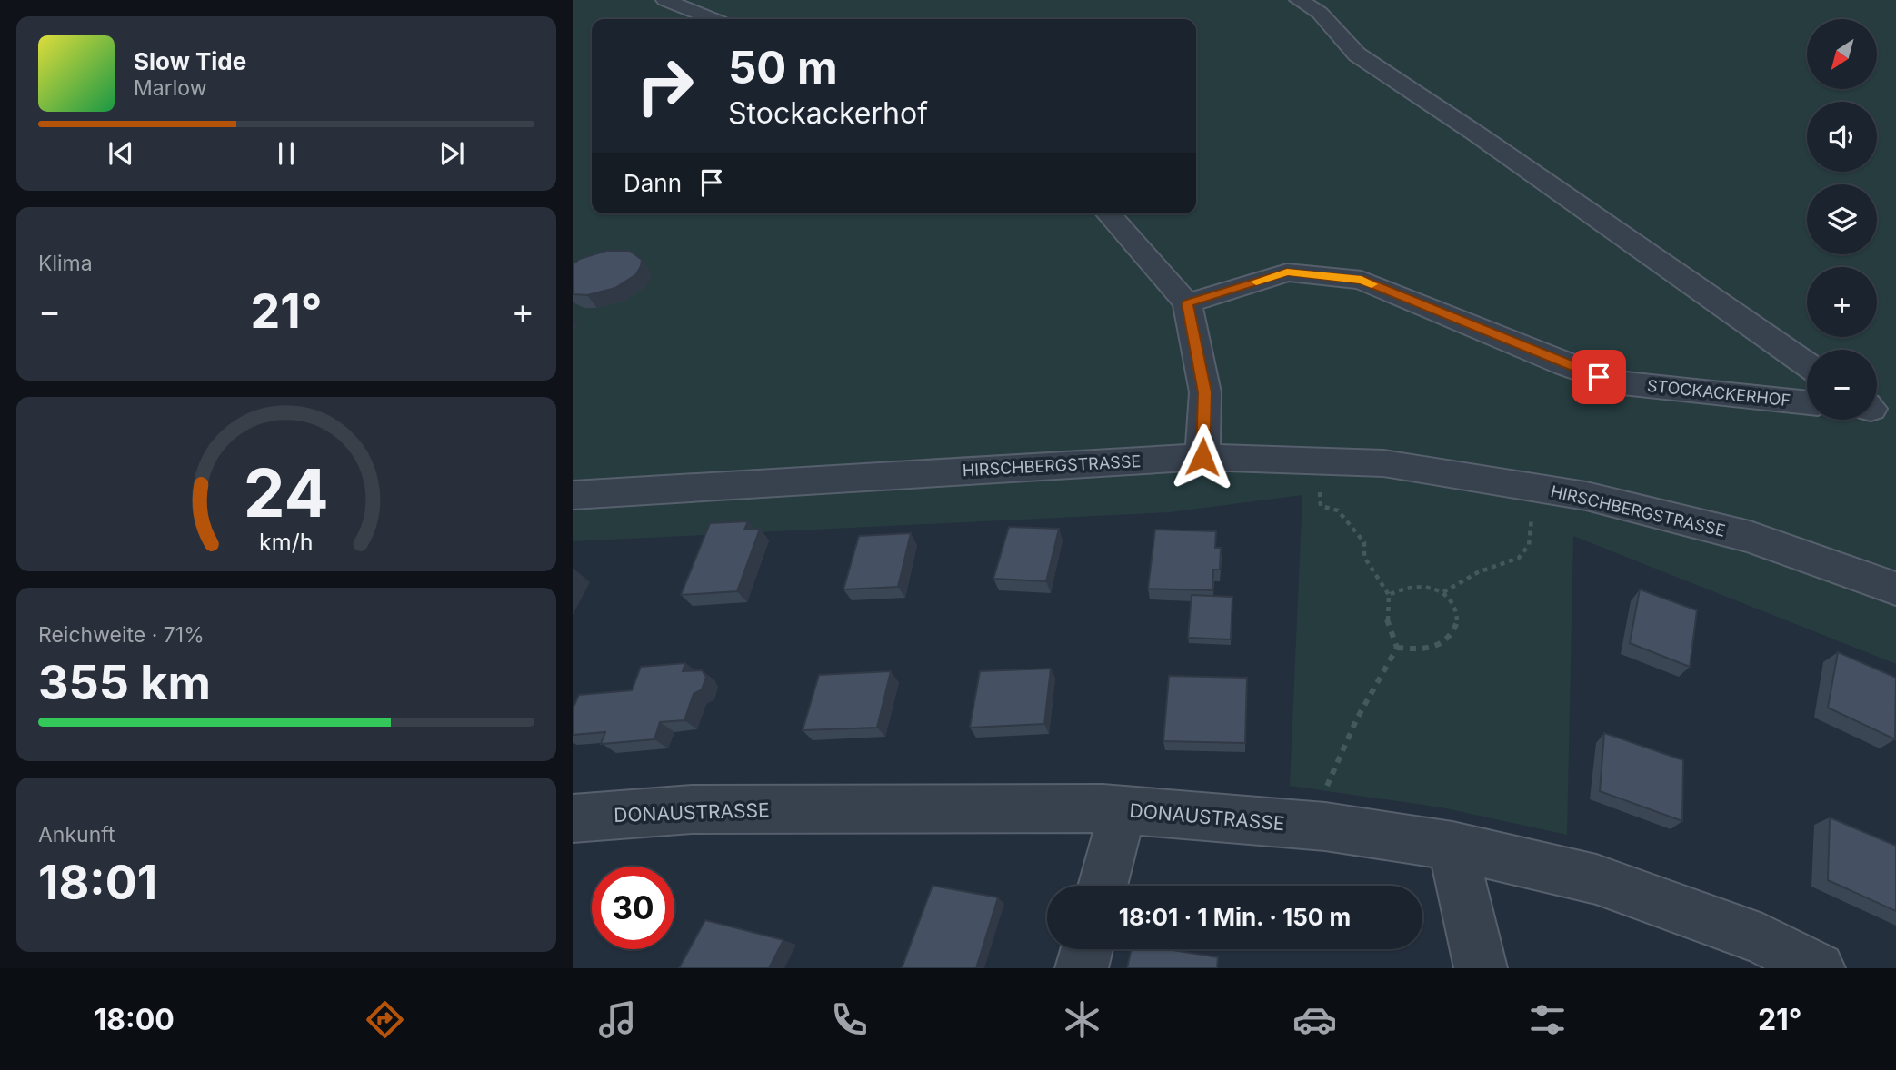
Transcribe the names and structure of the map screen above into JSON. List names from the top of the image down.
{
  "streets": {
    "street": ["STOCKACKERHOF", "HIRSCHBERGSTRASSE", "DONAUSTRASSE"]
  },
  "north": "bottom left",
  "page": {
    "map_buttons": ["+", "−"],
    "turn": ["50 m", "Stockackerhof"],
    "song": ["Slow Tide", "Marlow"],
    "then": "Dann",
    "tile": [
      "Klima",
      ["Reichweite · 71%", "355 km"],
      ["Ankunft", "18:01"]
    ],
    "heat": ["−", "21°", "+"],
    "limit": "30",
    "trip": "18:01 · 1 Min. · 150 m",
    "tabs": ["18:00", "21°"],
    "gauge": ["24", "km/h"]
  }
}
